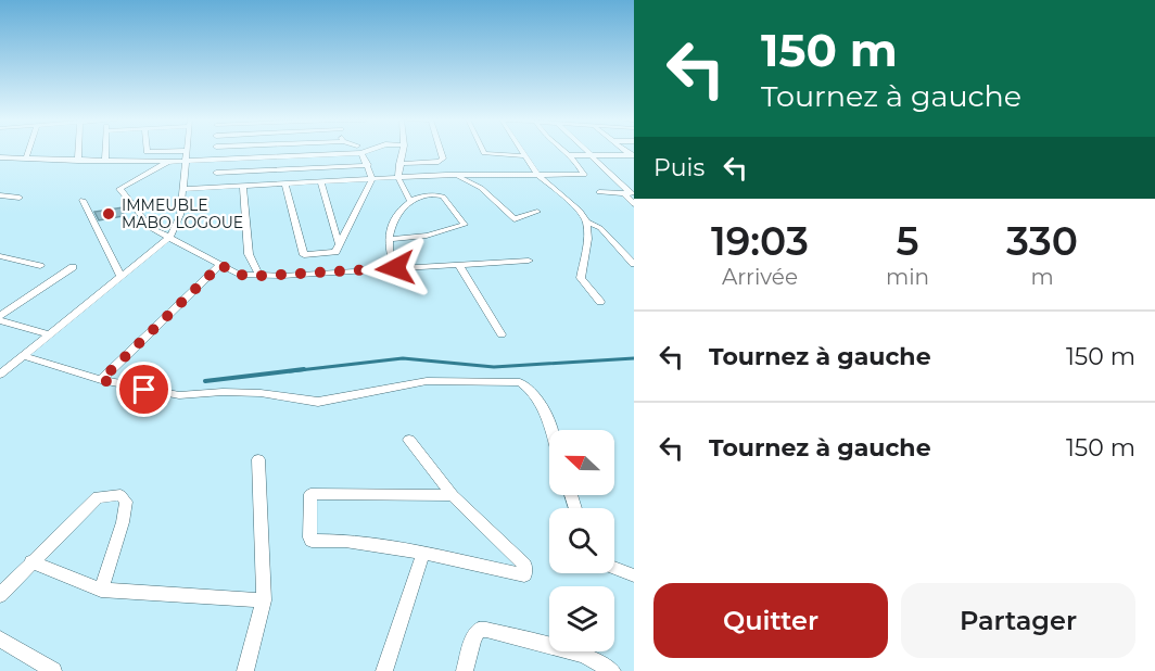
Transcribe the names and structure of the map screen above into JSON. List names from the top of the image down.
{
  "places": ["IMMEUBLE MABO LOGOUE"],
  "north": "left",
  "page": {
    "turn": ["150 m", "Tournez à gauche"],
    "then": "Puis",
    "eta": [
      "19:03",
      "Arrivée",
      "5",
      "min",
      "330",
      "m"
    ],
    "list": [
      {
        "name": "Tournez à gauche",
        "value": "150 m"
      },
      {
        "name": "Tournez à gauche",
        "value": "150 m"
      }
    ],
    "buttons": ["Quitter", "Partager"]
  }
}
